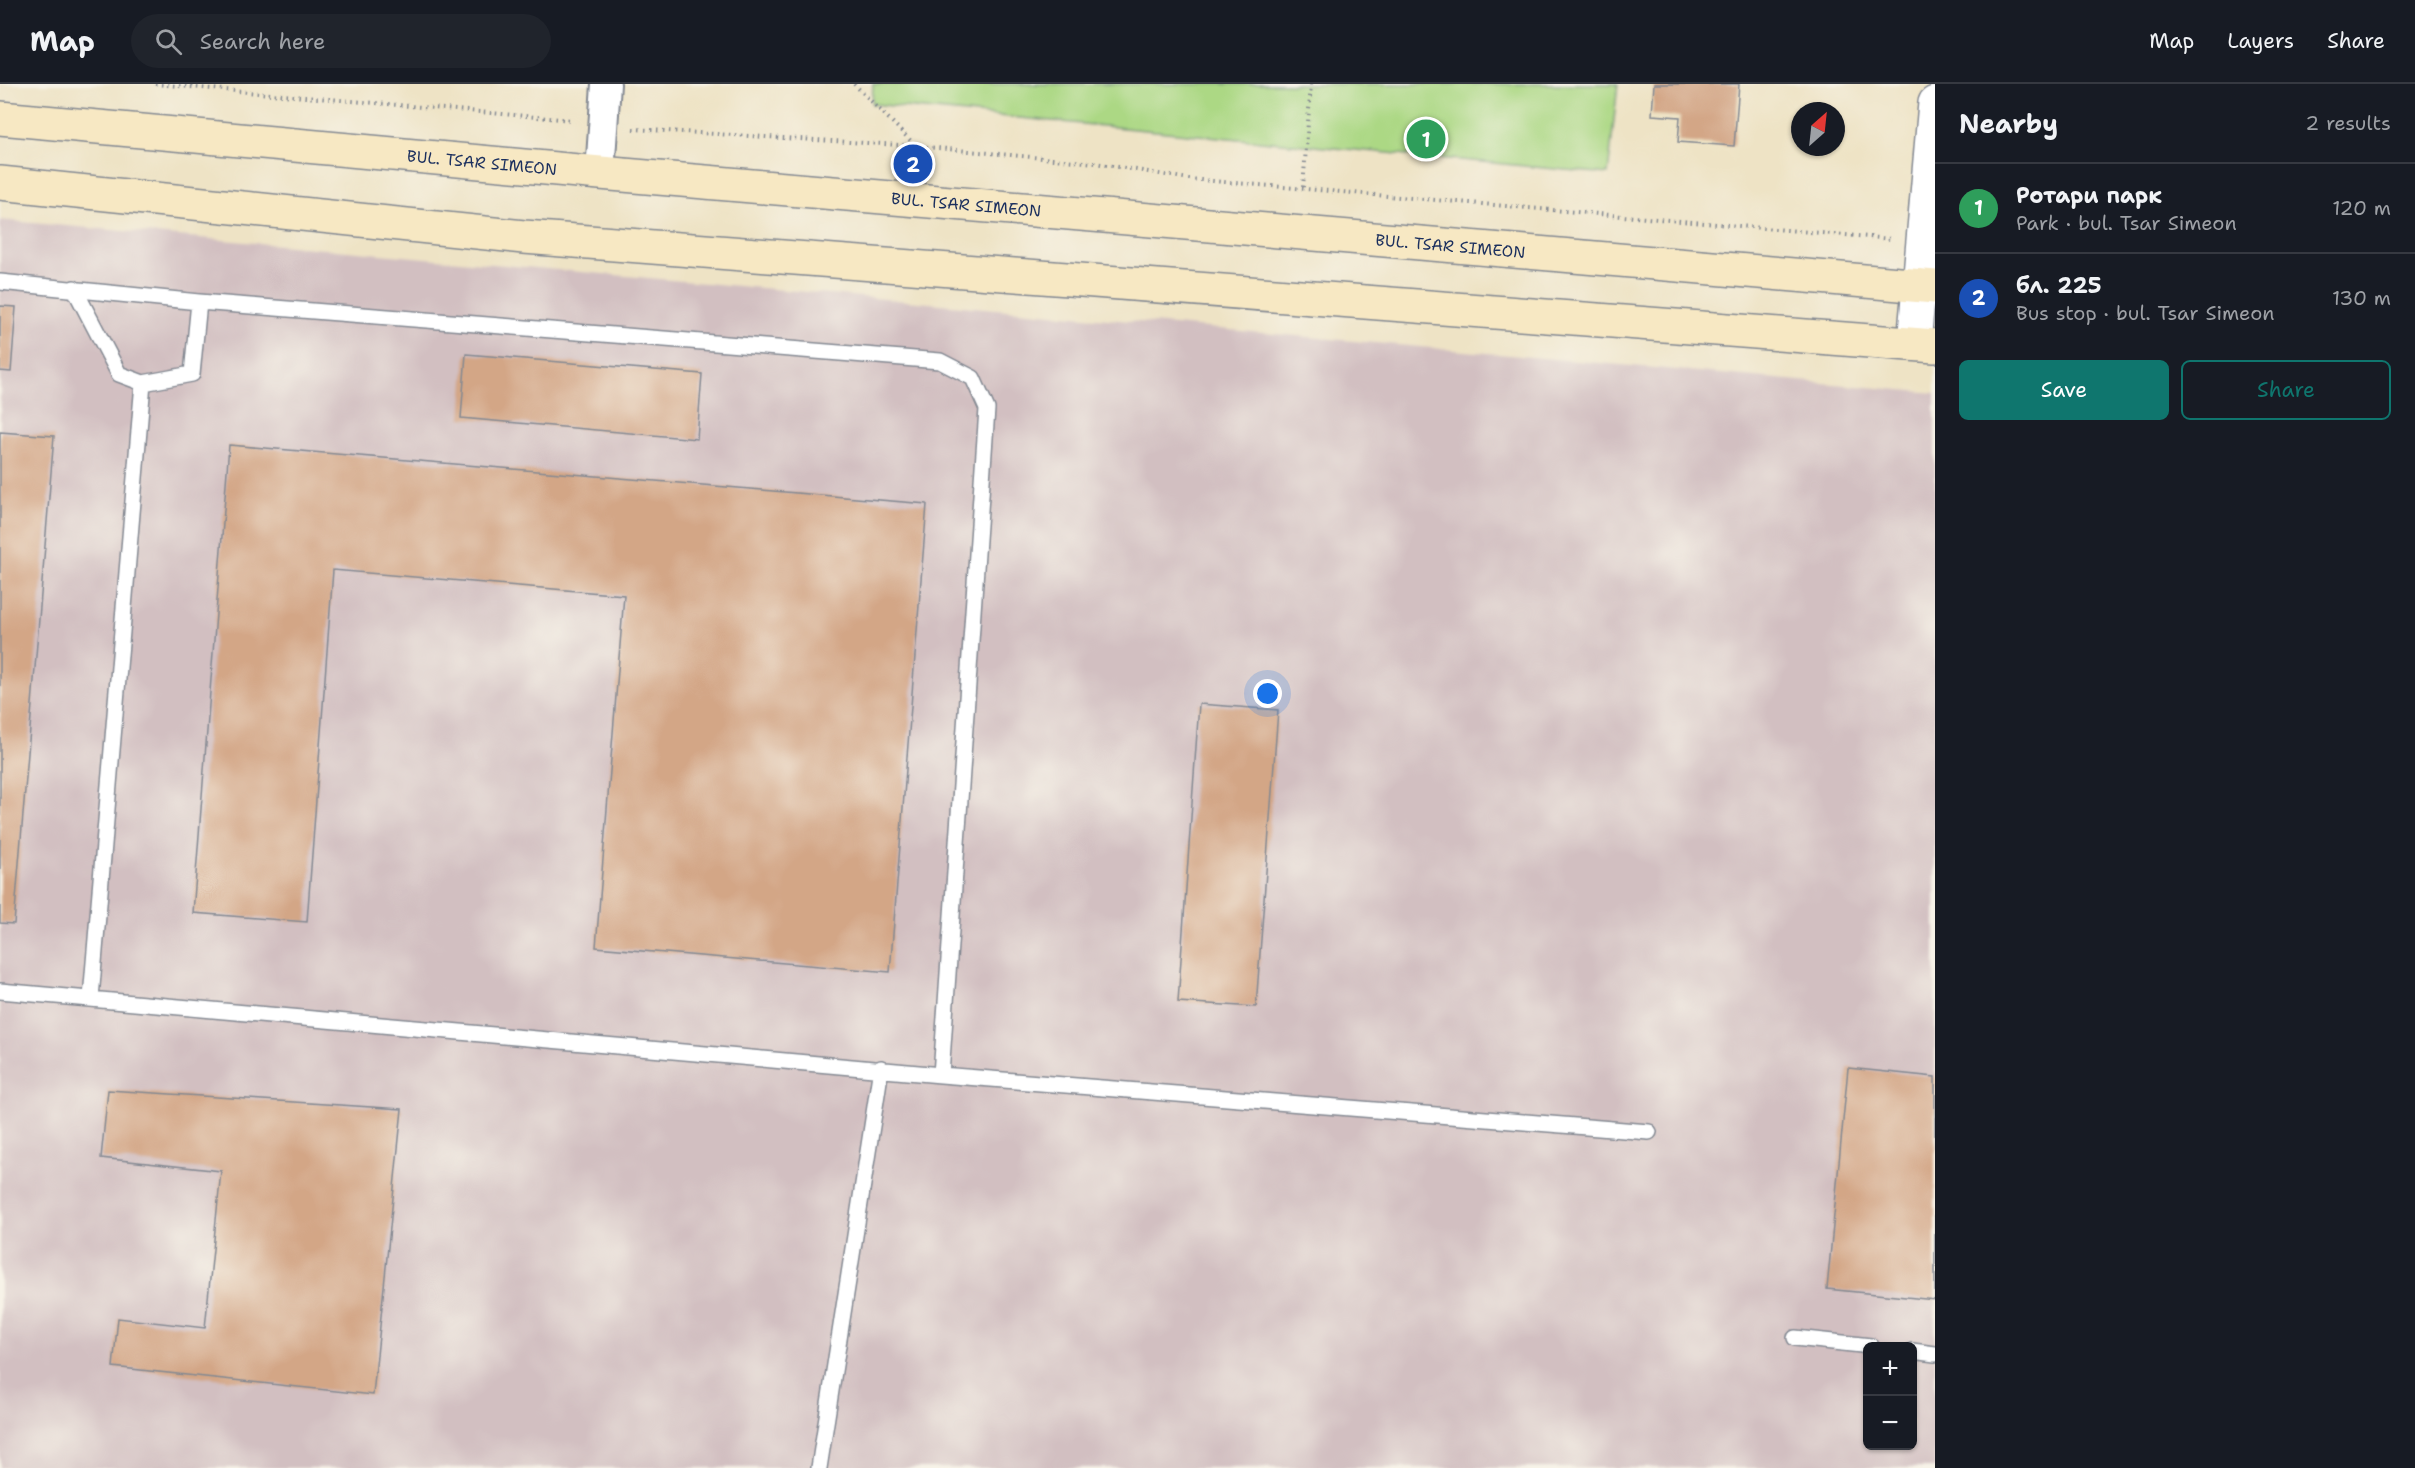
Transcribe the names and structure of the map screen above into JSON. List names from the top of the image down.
{
  "streets": {
    "main road": ["BUL. TSAR SIMEON"]
  },
  "north": "top right",
  "page": {
    "header": "Map",
    "search": "Search here",
    "nav": ["Map", "Layers", "Share"],
    "heading": ["Nearby", "2 results"],
    "pins": ["1", "2"],
    "list": [
      {
        "mark": "1",
        "name": "Ротари парк",
        "note": "Park · bul. Tsar Simeon",
        "value": "120 m"
      },
      {
        "mark": "2",
        "name": "бл. 225",
        "note": "Bus stop · bul. Tsar Simeon",
        "value": "130 m"
      }
    ],
    "buttons": ["Save", "Share"],
    "map_buttons": ["+", "−"]
  }
}
